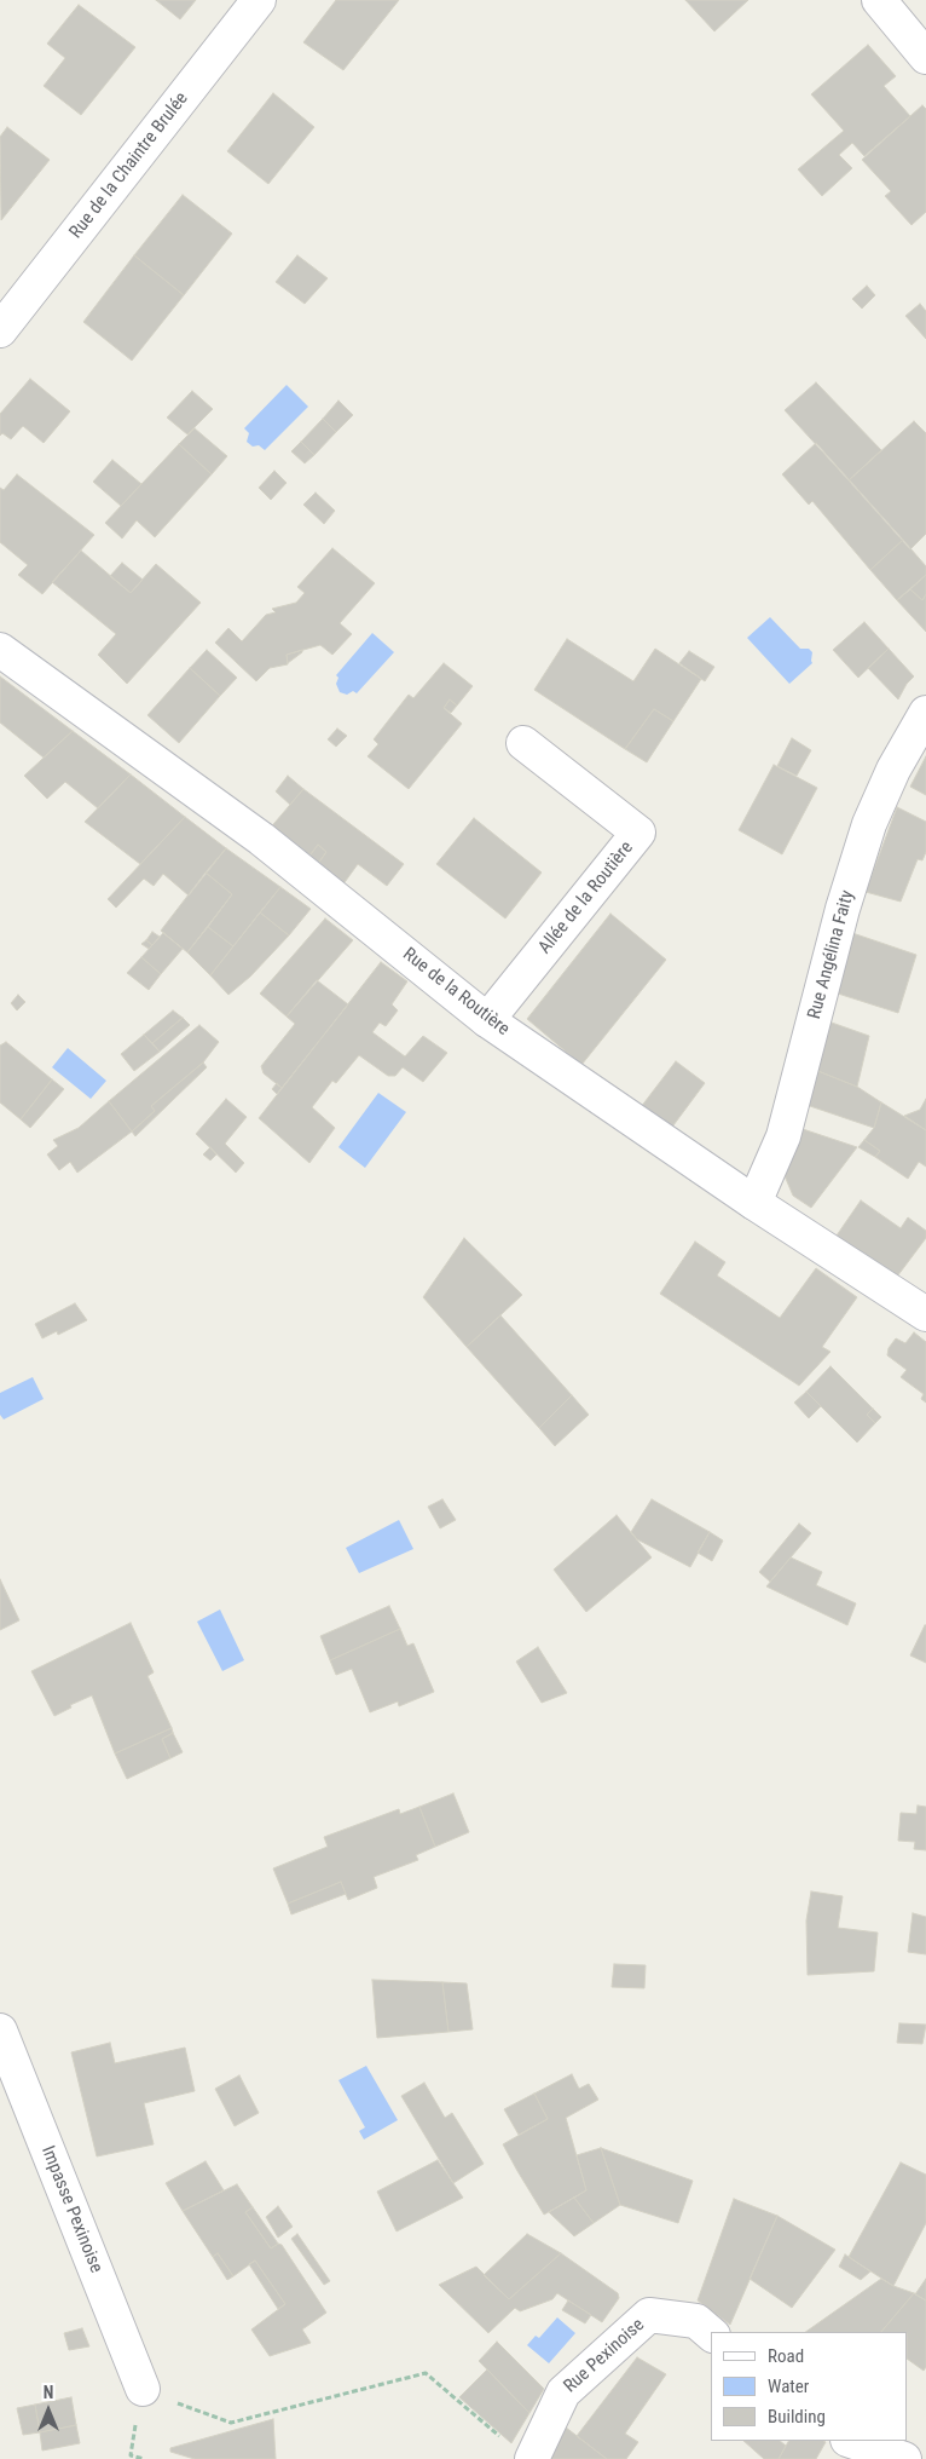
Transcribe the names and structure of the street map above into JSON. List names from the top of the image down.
{
  "streets": {
    "street": [
      "Rue de la Chaintre Brulée",
      "Allée de la Routière",
      "Rue Angélina Faity",
      "Rue de la Routière",
      "Impasse Pexinoise",
      "Rue Pexinoise"
    ]
  },
  "crossings": [
    ["Allée de la Routière", "Rue de la Routière"],
    ["Rue Angélina Faity", "Rue de la Routière"]
  ],
  "legend": ["Road", "Water", "Building"],
  "north": "top"
}
